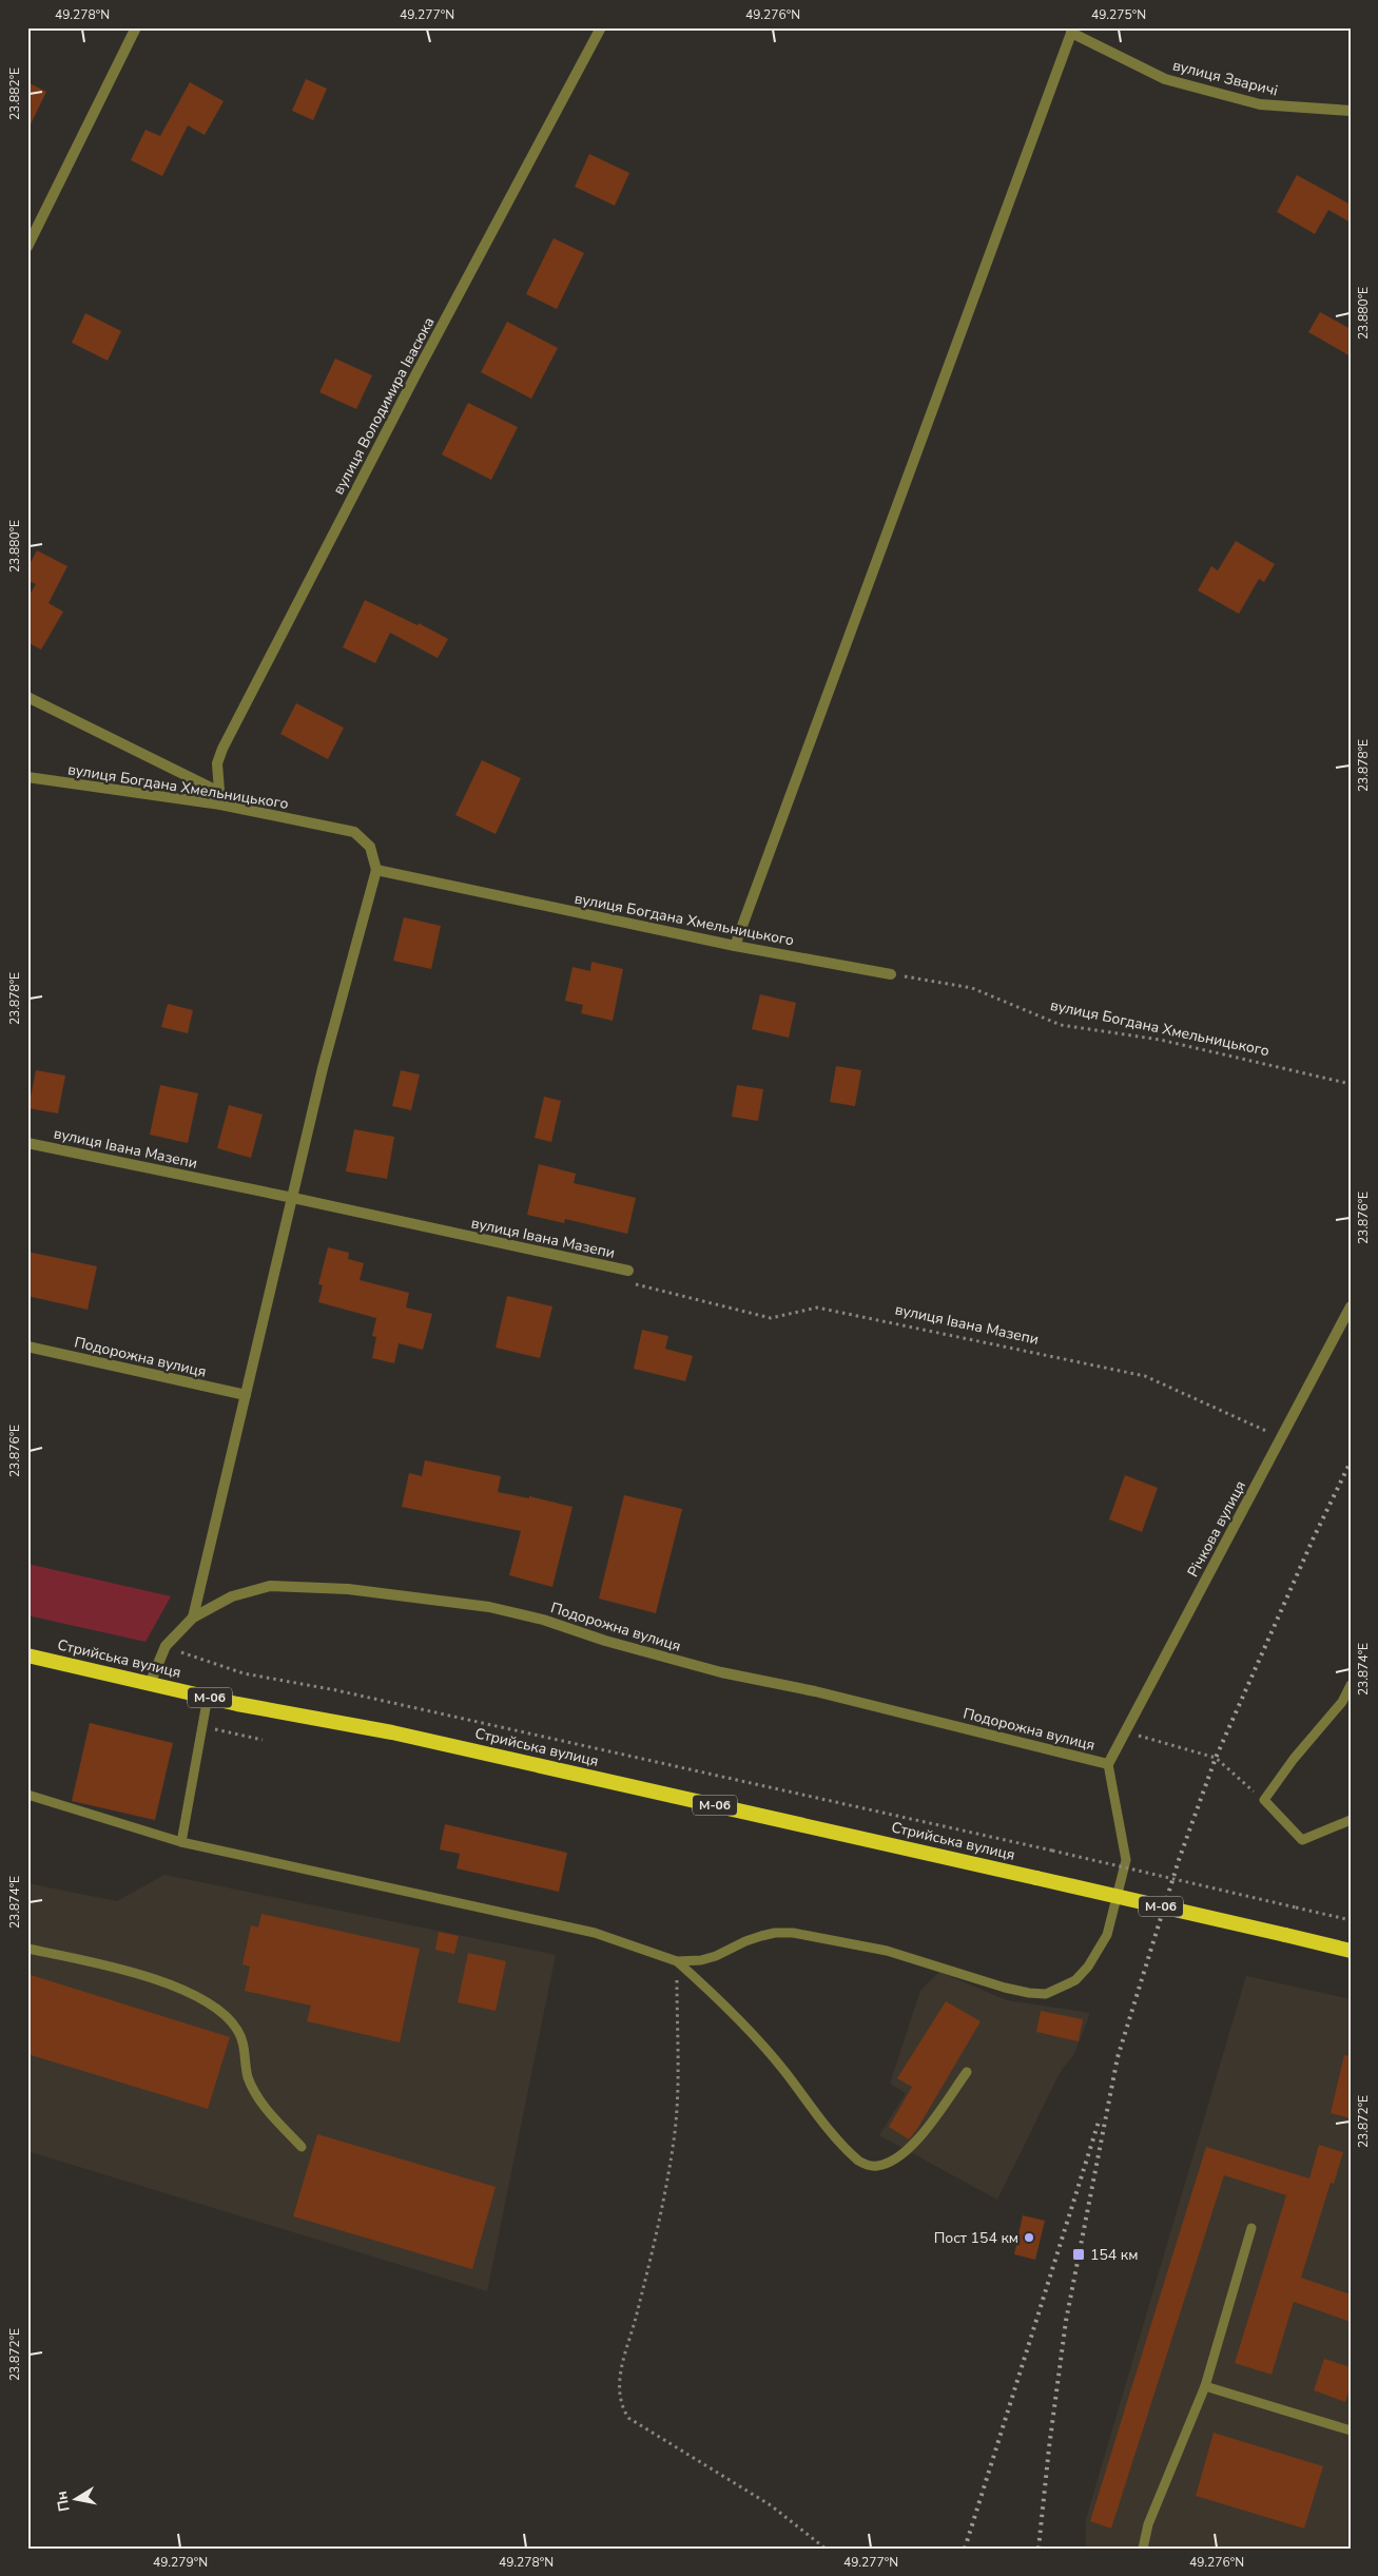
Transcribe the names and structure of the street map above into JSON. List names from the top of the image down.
{
  "streets": {
    "highway": ["Стрийська вулиця", "М-06"],
    "street": [
      "вулиця Зваричі",
      "вулиця Володимира Івасюка",
      "вулиця Богдана Хмельницького",
      "вулиця Івана Мазепи",
      "Подорожна вулиця",
      "Річкова вулиця"
    ]
  },
  "crossings": [
    ["вулиця Володимира Івасюка", "вулиця Богдана Хмельницького"],
    ["вулиця Івана Мазепи", "Річкова вулиця"],
    ["Подорожна вулиця", "Річкова вулиця"],
    ["Подорожна вулиця", "Стрийська вулиця"]
  ],
  "places": {
    "other": ["Пост 154 км"],
    "transit": ["154 км"]
  },
  "north": "left",
  "coordinates": [
    "49.278°N",
    "49.277°N",
    "49.276°N",
    "49.275°N",
    "23.882°E",
    "23.880°E",
    "23.878°E",
    "23.876°E",
    "23.874°E",
    "23.872°E",
    "49.279°N"
  ]
}
